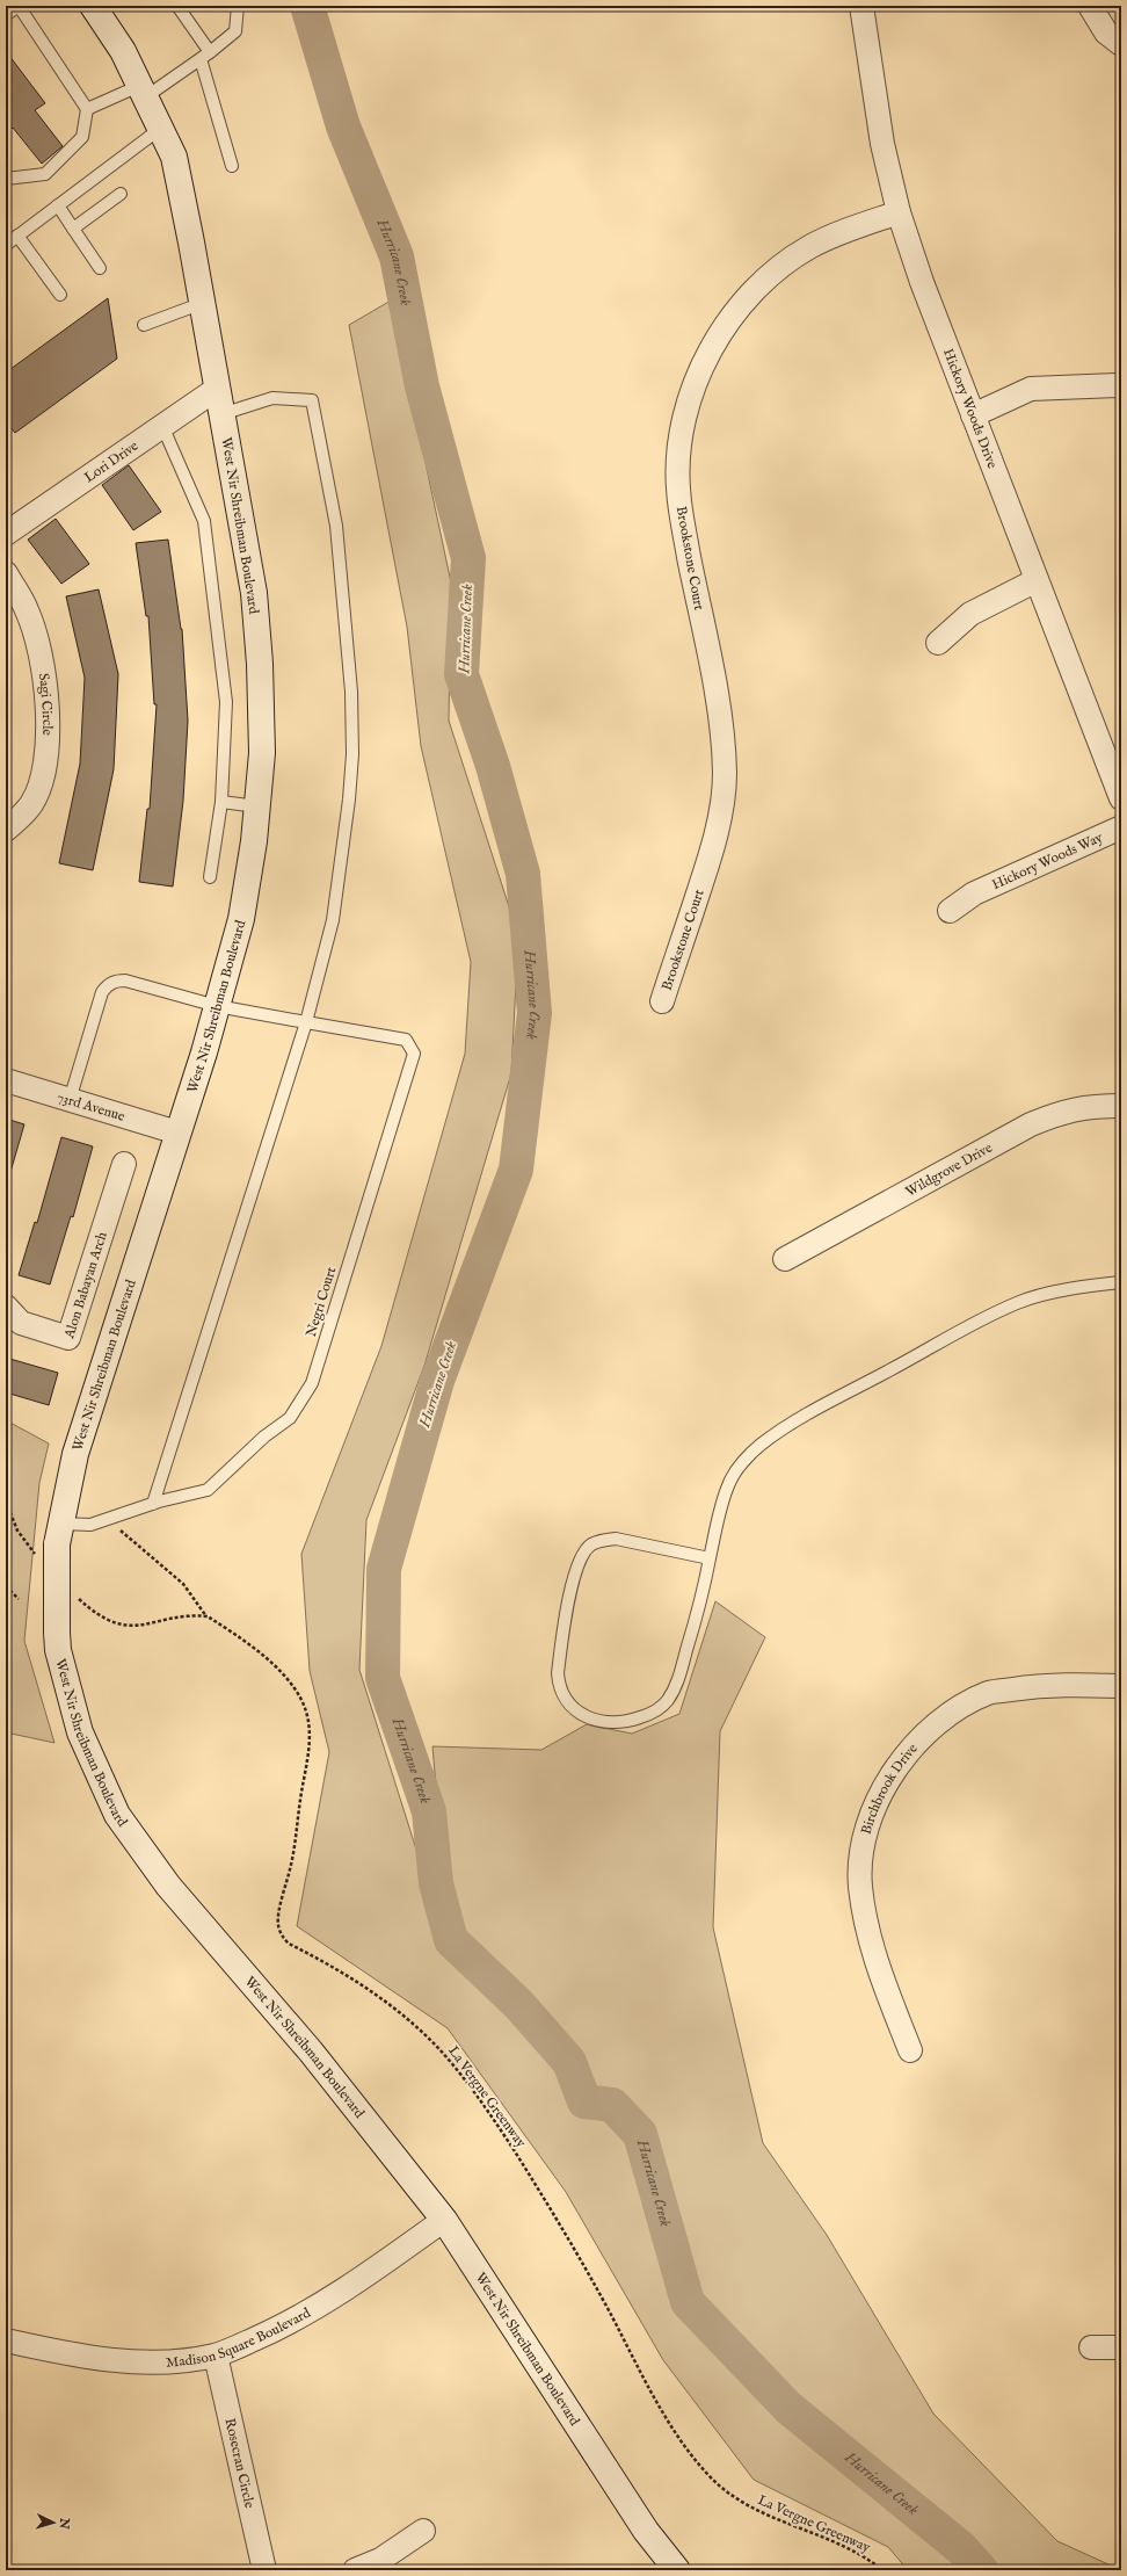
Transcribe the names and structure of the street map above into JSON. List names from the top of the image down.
{
  "streets": {
    "main road": ["West Nir Shreibman Boulevard"],
    "street": [
      "Hickory Woods Drive",
      "Lori Drive",
      "Brookstone Court",
      "Sagi Circle",
      "Hickory Woods Way",
      "73rd Avenue",
      "Wildgrove Drive",
      "Alon Babayan Arch",
      "Birchbrook Drive",
      "Madison Square Boulevard",
      "Rosecran Circle"
    ],
    "lane": ["Negri Court"],
    "path": ["La Vergne Greenway"]
  },
  "crossings": [
    ["Hickory Woods Drive", "Brookstone Court"],
    ["Lori Drive", "West Nir Shreibman Boulevard"],
    ["West Nir Shreibman Boulevard", "73rd Avenue"],
    ["West Nir Shreibman Boulevard", "Negri Court"],
    ["West Nir Shreibman Boulevard", "Madison Square Boulevard"],
    ["73rd Avenue", "Negri Court"],
    ["Negri Court", "La Vergne Greenway"],
    ["Madison Square Boulevard", "Rosecran Circle"]
  ],
  "water": ["Hurricane Creek"],
  "north": "right"
}
